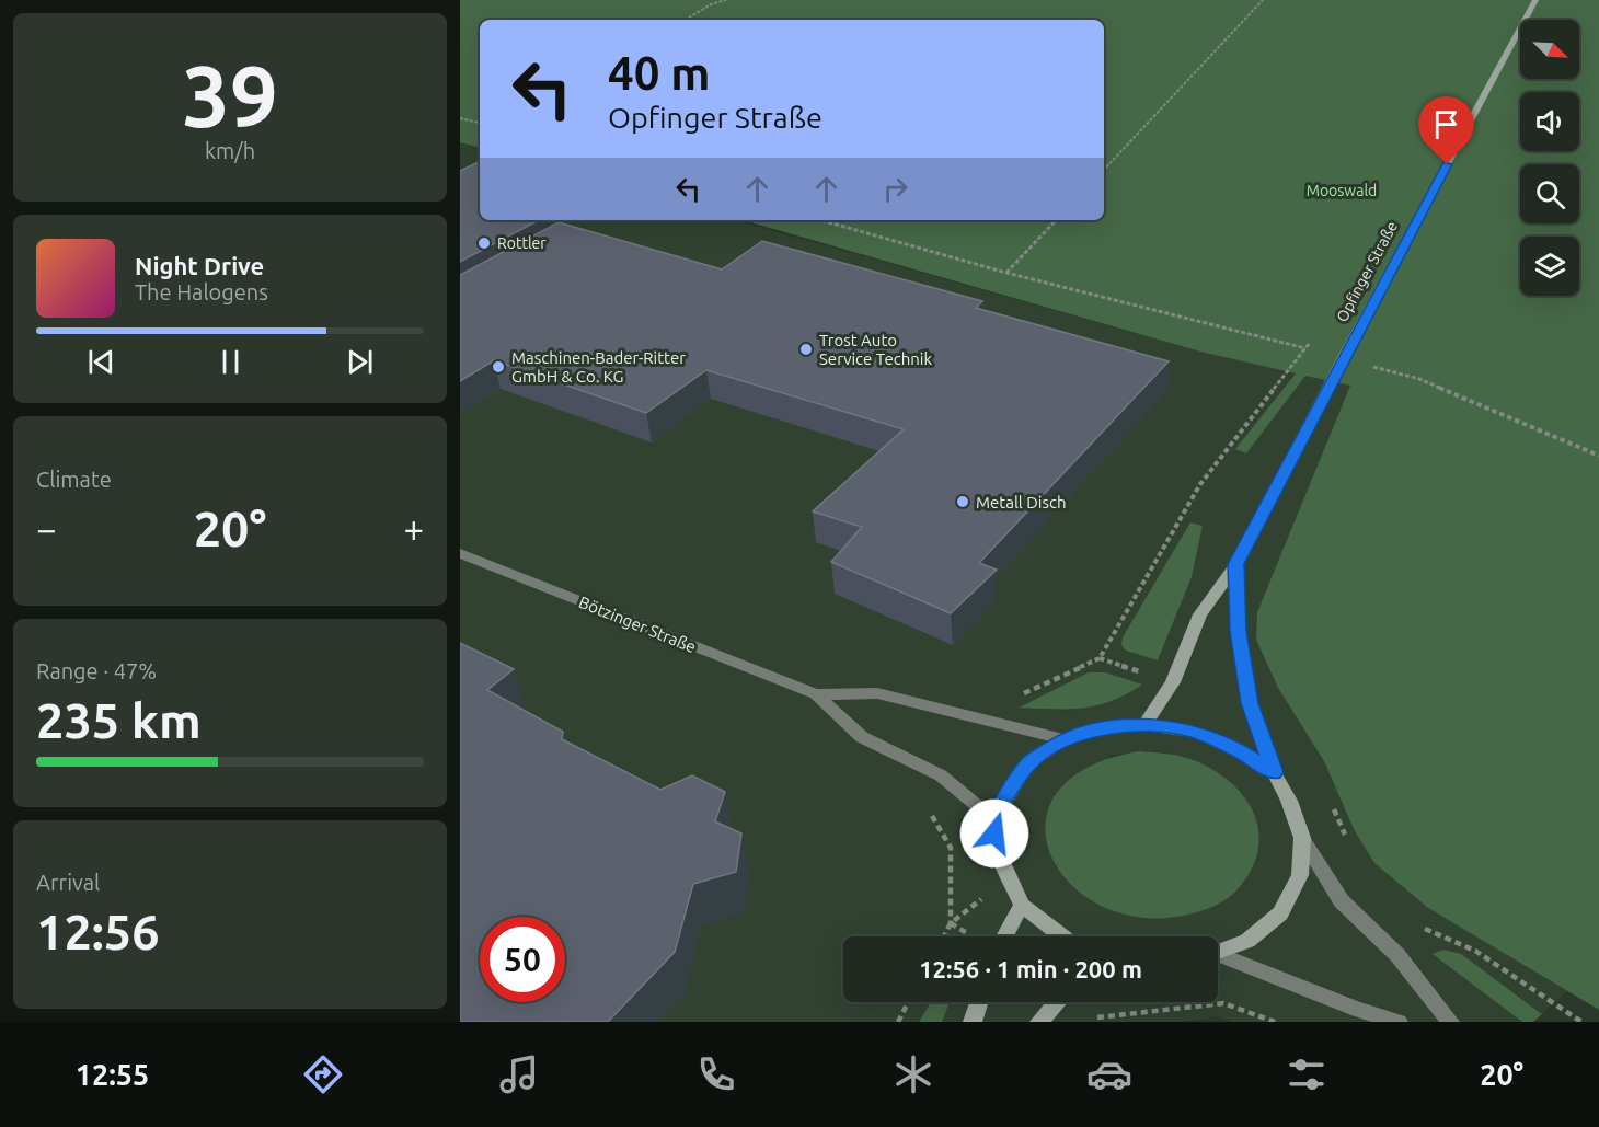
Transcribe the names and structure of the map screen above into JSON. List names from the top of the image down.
{
  "streets": {
    "main road": ["Opfinger Straße"],
    "street": ["Bötzinger Straße"]
  },
  "crossings": [
    ["Opfinger Straße", "Bötzinger Straße"]
  ],
  "parks": ["Mooswald"],
  "places": [
    "Rottler",
    "Trost Auto Service Technik",
    "Maschinen-Bader-Ritter GmbH & Co. KG",
    "Metall Disch"
  ],
  "north": "bottom right",
  "page": {
    "tile": [
      ["39", "km/h"],
      "Climate",
      ["Range · 47%", "235 km"],
      ["Arrival", "12:56"]
    ],
    "turn": ["40 m", "Opfinger Straße"],
    "song": ["Night Drive", "The Halogens"],
    "heat": ["−", "20°", "+"],
    "limit": "50",
    "trip": "12:56 · 1 min · 200 m",
    "tabs": ["12:55", "20°"]
  }
}
